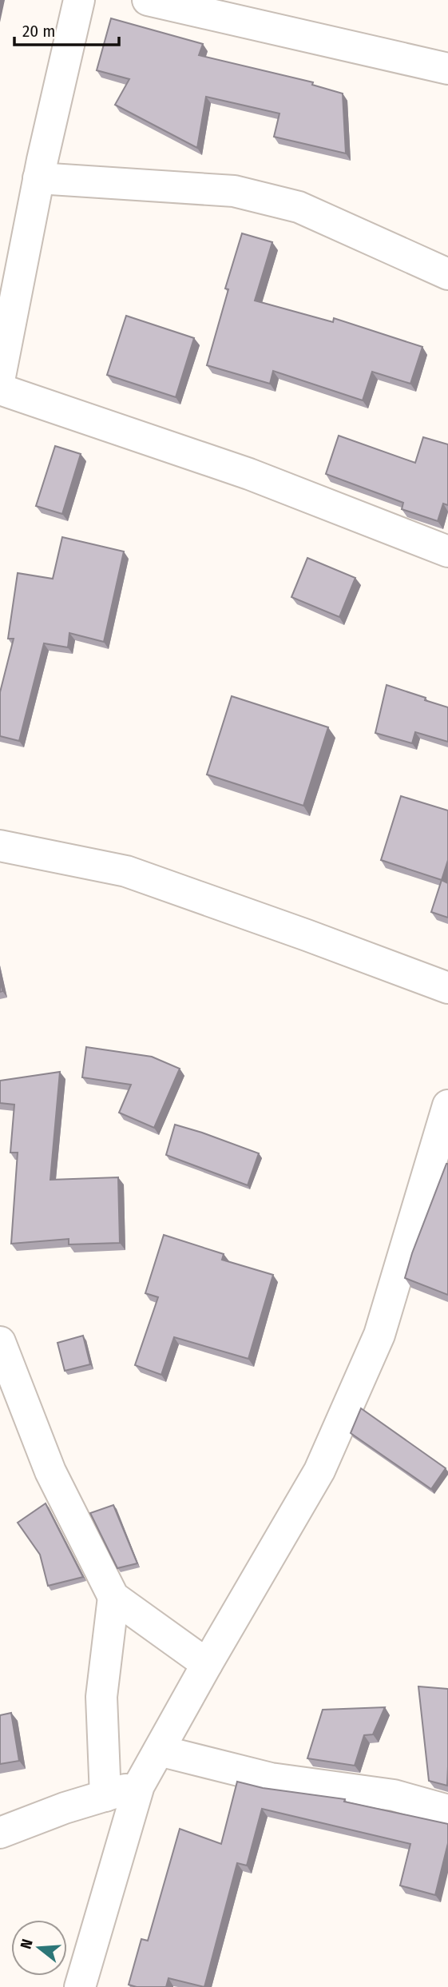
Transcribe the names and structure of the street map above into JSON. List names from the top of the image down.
{
  "scale_bar": "20 m",
  "north": "left"
}
